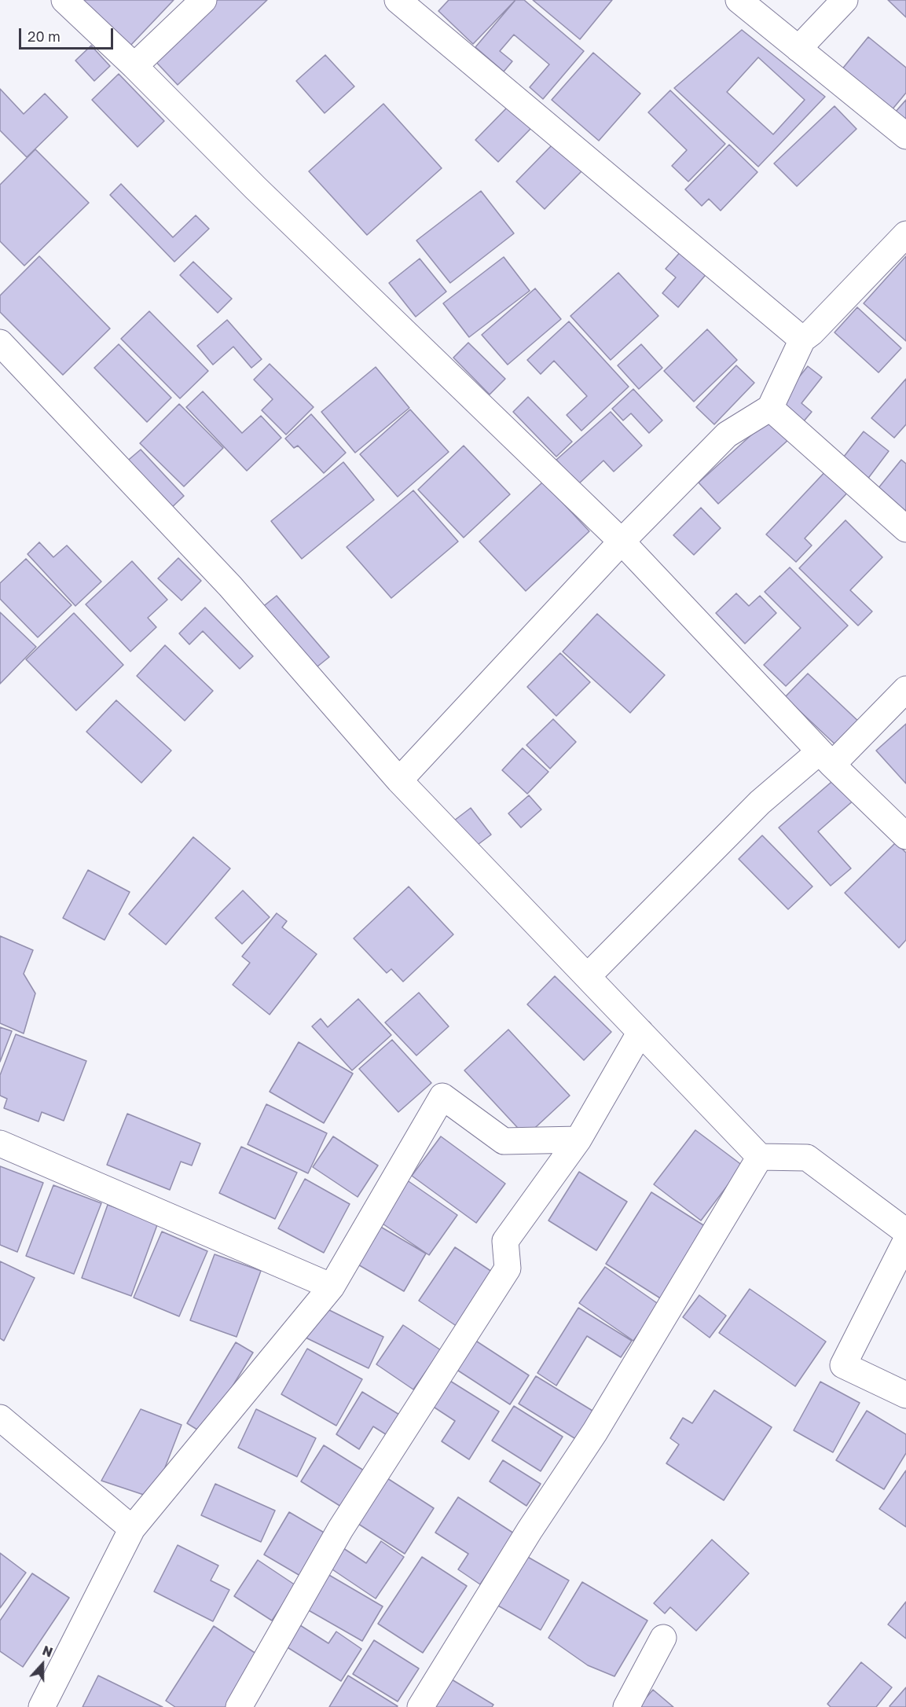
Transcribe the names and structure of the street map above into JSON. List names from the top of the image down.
{
  "scale_bar": "20 m",
  "north": "top"
}
